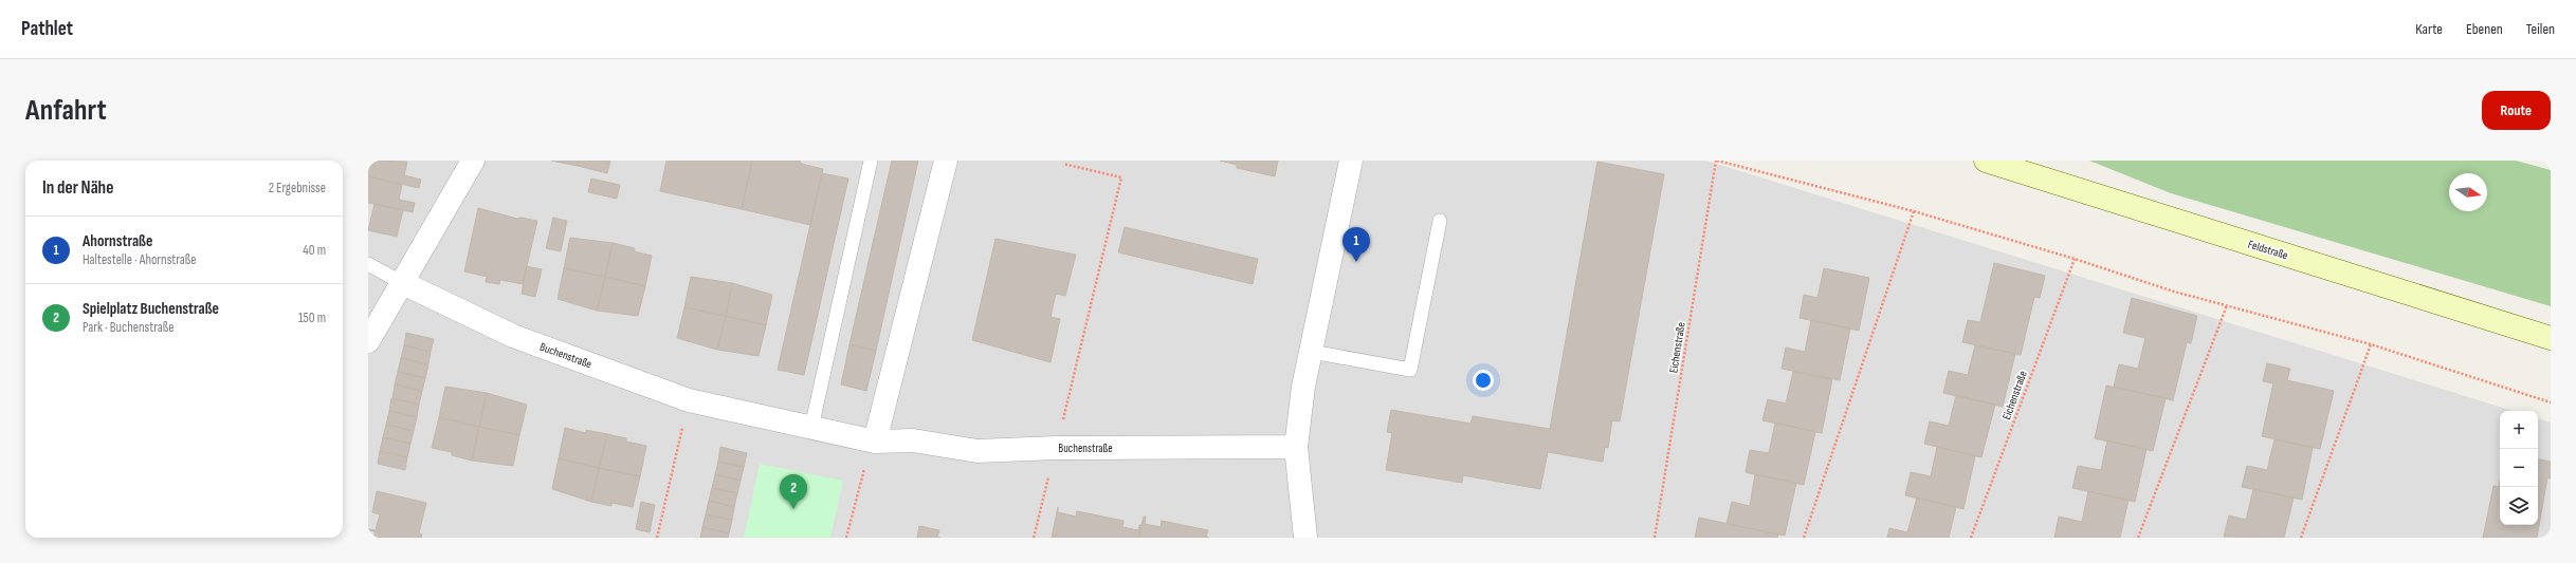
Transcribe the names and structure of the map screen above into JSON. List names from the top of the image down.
{
  "streets": {
    "main road": ["Feldstraße"],
    "street": ["Buchenstraße"],
    "path": ["Eichenstraße"]
  },
  "north": "right",
  "page": {
    "header": "Pathlet",
    "nav": ["Karte", "Ebenen", "Teilen"],
    "buttons": "Route",
    "title": "Anfahrt",
    "heading": ["In der Nähe", "2 Ergebnisse"],
    "list": [
      {
        "mark": "1",
        "name": "Ahornstraße",
        "note": "Haltestelle · Ahornstraße",
        "value": "40 m"
      },
      {
        "mark": "2",
        "name": "Spielplatz Buchenstraße",
        "note": "Park · Buchenstraße",
        "value": "150 m"
      }
    ],
    "pins": ["1", "2"],
    "map_buttons": ["+", "−"]
  }
}
